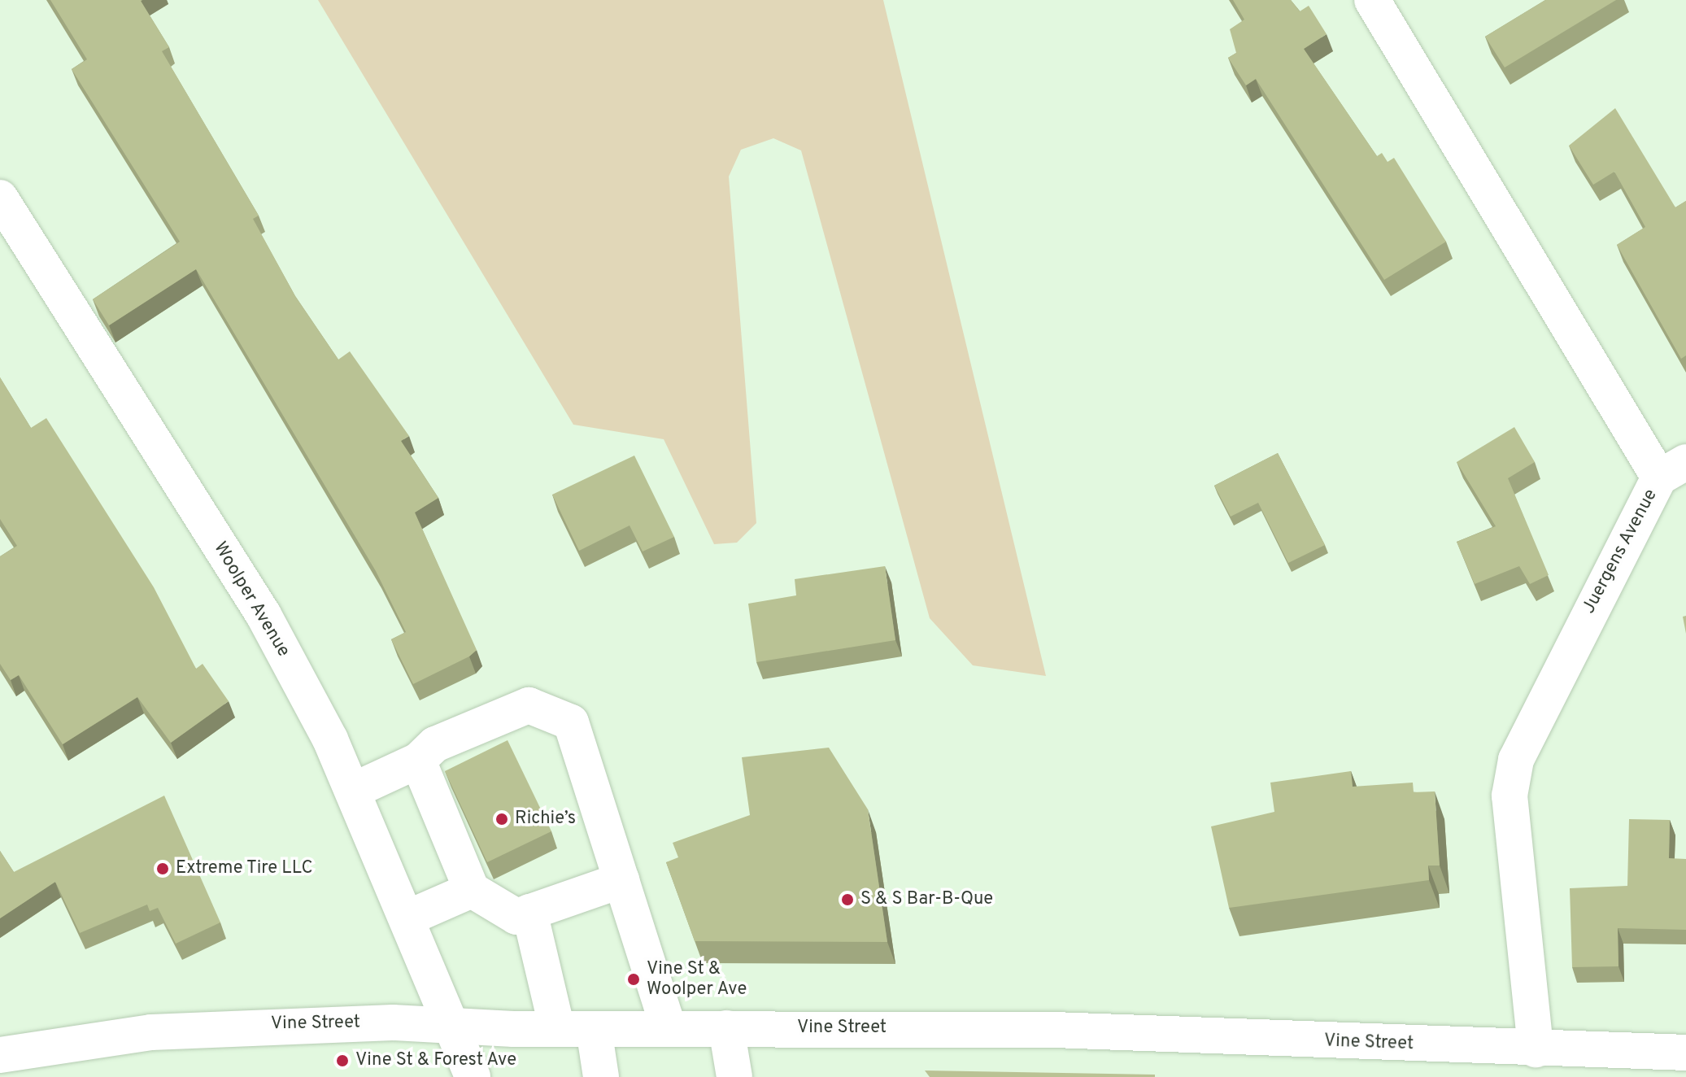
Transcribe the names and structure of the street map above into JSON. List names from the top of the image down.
{
  "streets": {
    "street": ["Juergens Avenue", "Woolper Avenue", "Vine Street"]
  },
  "crossings": [
    ["Juergens Avenue", "Vine Street"],
    ["Woolper Avenue", "Vine Street"]
  ],
  "places": [
    "Richie’s",
    "Extreme Tire LLC",
    "S & S Bar-B-Que",
    "Vine St & Woolper Ave",
    "Vine St & Forest Ave"
  ]
}
